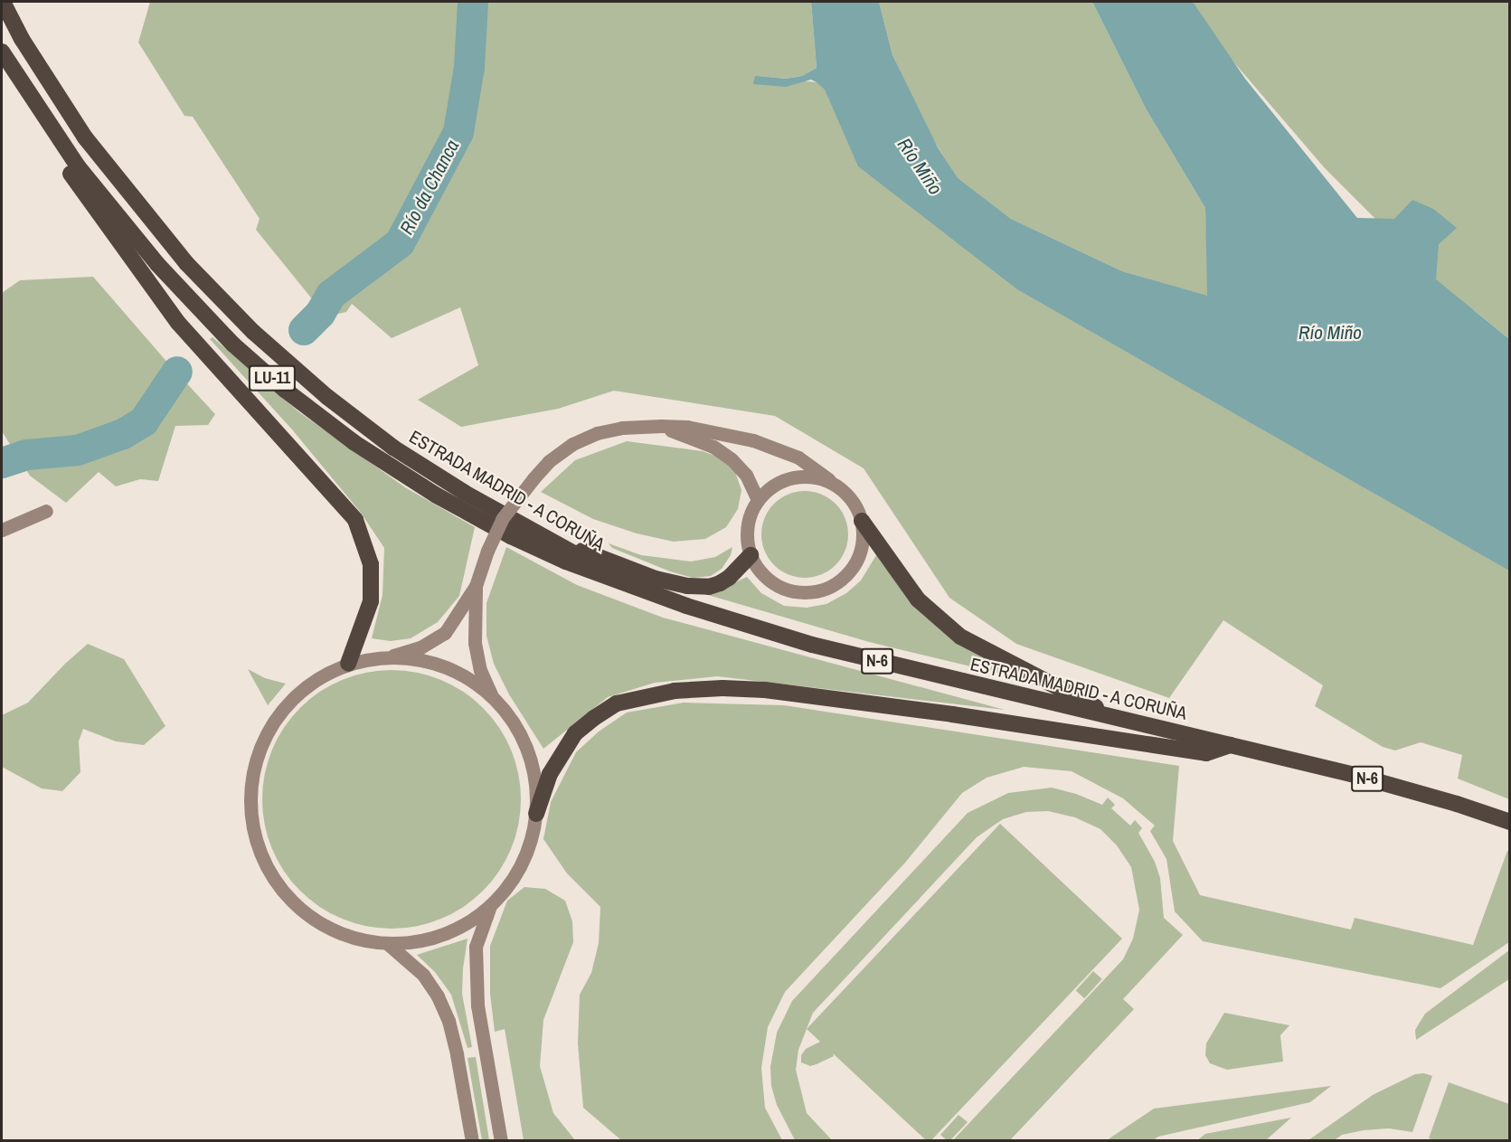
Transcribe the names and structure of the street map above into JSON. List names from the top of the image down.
{
  "streets": {
    "highway": ["LU-11", "ESTRADA MADRID - A CORUÑA", "N-6"]
  },
  "water": ["Río Miño", "Río da Chanca"]
}
